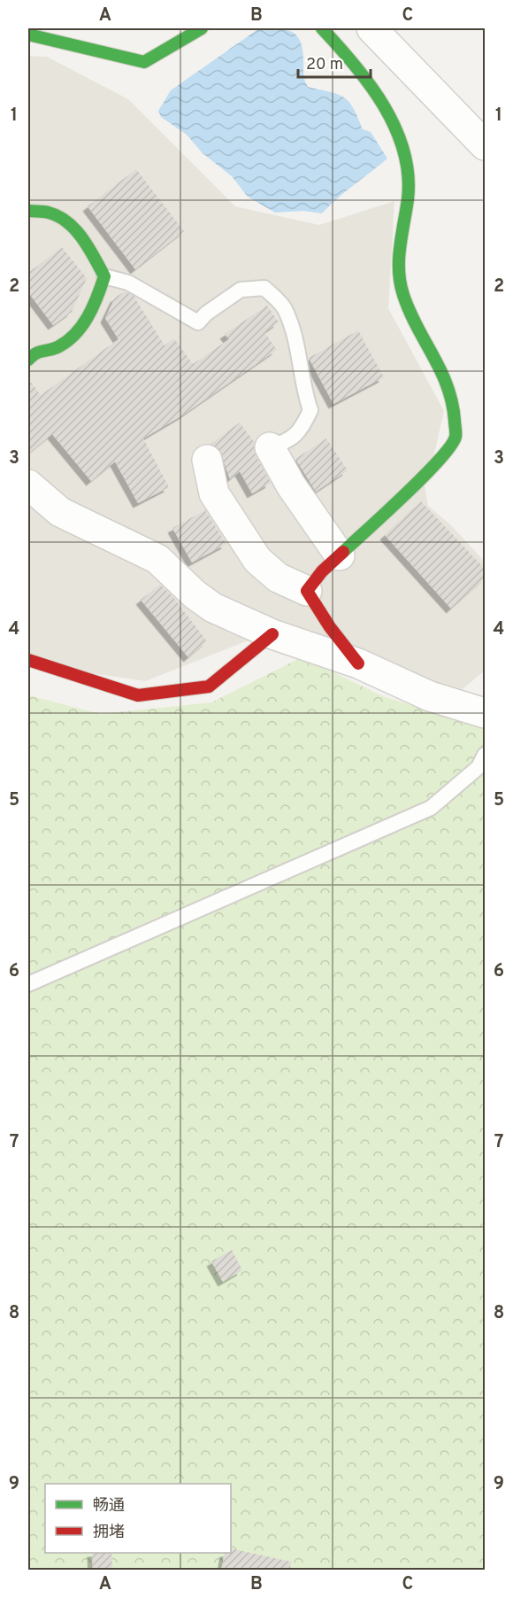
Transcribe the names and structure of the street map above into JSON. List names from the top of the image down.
{
  "legend": ["畅通", "拥堵"],
  "scale_bar": "20 m",
  "grid": {
    "columns": ["A", "B", "C"],
    "rows": [
      "1",
      "2",
      "3",
      "4",
      "5",
      "6",
      "7",
      "8",
      "9"
    ]
  }
}
